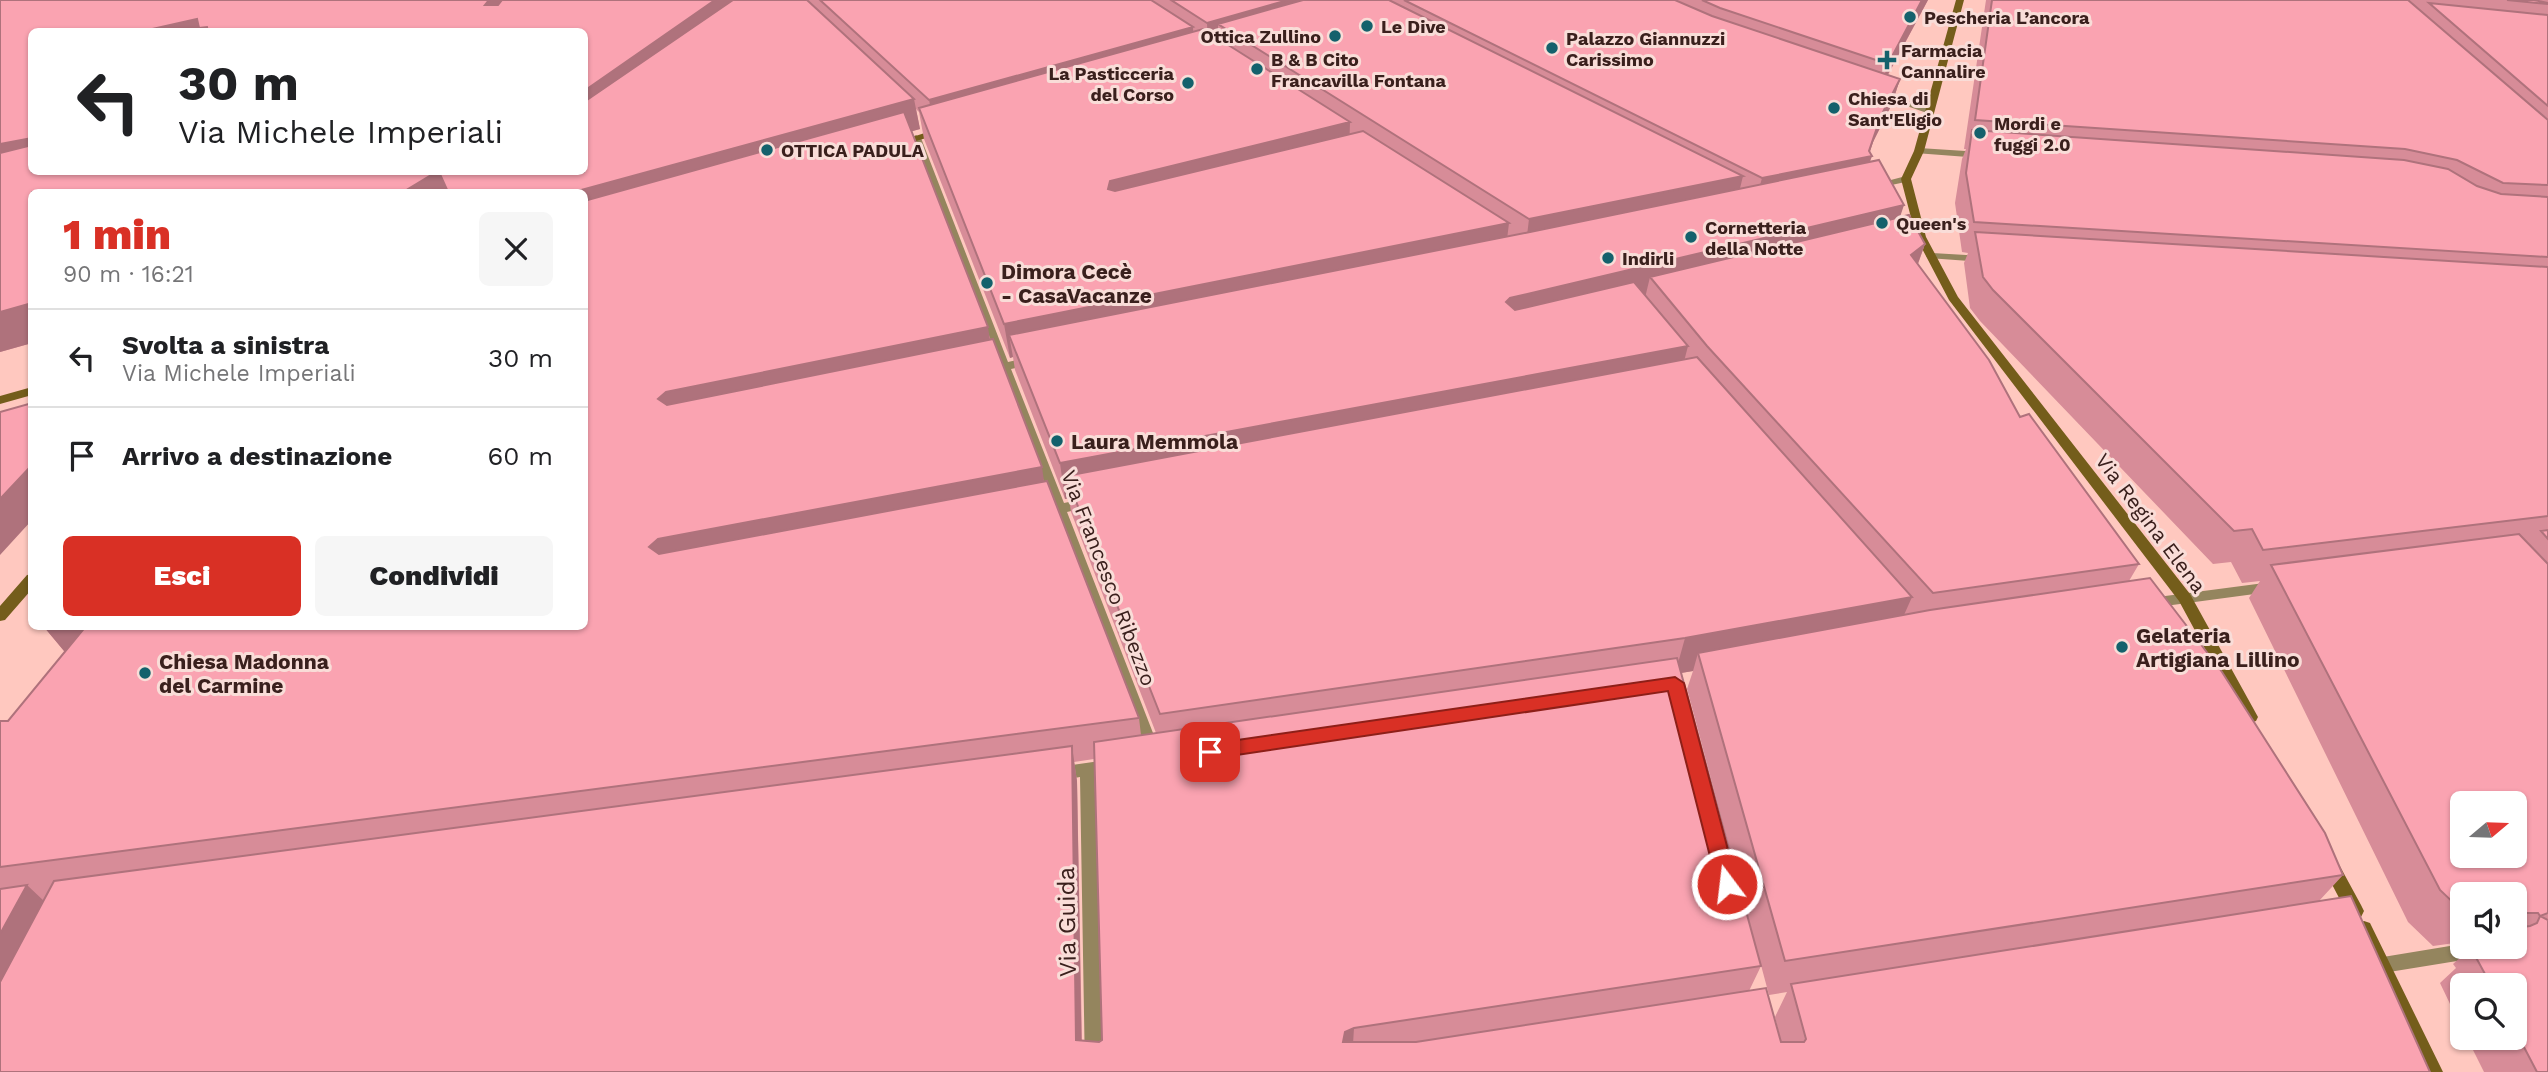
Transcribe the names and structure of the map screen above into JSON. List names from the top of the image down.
{
  "streets": {
    "street": ["Via Regina Elena", "Via Francesco Ribezzo", "Via Guida"]
  },
  "crossings": [
    ["Via Francesco Ribezzo", "Via Guida"]
  ],
  "places": {
    "other": [
      "Pescheria L’ancora",
      "Le Dive",
      "Ottica Zullino",
      "Palazzo Giannuzzi Carissimo",
      "B & B Cito Francavilla Fontana",
      "La Pasticceria del Corso",
      "Chiesa di Sant'Eligio",
      "Mordi e fuggi 2.0",
      "OTTICA PADULA",
      "Queen's",
      "Cornetteria della Notte",
      "Indirli",
      "Dimora Cecè - CasaVacanze",
      "Laura Memmola",
      "Gelateria Artigiana Lillino",
      "Chiesa Madonna del Carmine"
    ],
    "health": ["Farmacia Cannalire"]
  },
  "north": "right",
  "page": {
    "turn": ["30 m", "Via Michele Imperiali"],
    "heading": ["1 min", "90 m · 16:21"],
    "list": [
      {
        "name": "Svolta a sinistra",
        "note": "Via Michele Imperiali",
        "value": "30 m"
      },
      {
        "name": "Arrivo a destinazione",
        "value": "60 m"
      }
    ],
    "buttons": ["Esci", "Condividi"]
  }
}
